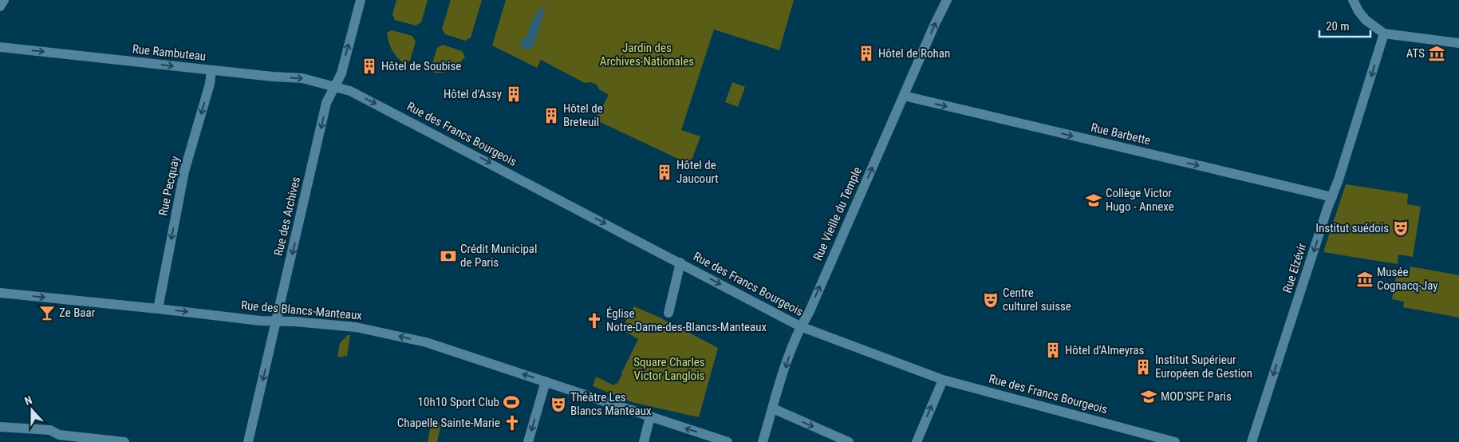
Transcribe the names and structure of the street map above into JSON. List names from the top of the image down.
{
  "streets": {
    "street": [
      "Rue Rambuteau",
      "Rue des Francs Bourgeois",
      "Rue Barbette",
      "Rue Pecquay",
      "Rue Vieille du Temple",
      "Rue des Archives",
      "Rue Elzévir",
      "Rue des Blancs-Manteaux"
    ]
  },
  "crossings": [
    ["Rue Rambuteau", "Rue des Francs Bourgeois"],
    ["Rue Rambuteau", "Rue Pecquay"],
    ["Rue Rambuteau", "Rue des Archives"],
    ["Rue des Francs Bourgeois", "Rue Vieille du Temple"],
    ["Rue des Francs Bourgeois", "Rue des Archives"],
    ["Rue Barbette", "Rue Vieille du Temple"],
    ["Rue Barbette", "Rue Elzévir"],
    ["Rue Pecquay", "Rue des Blancs-Manteaux"],
    ["Rue des Archives", "Rue des Blancs-Manteaux"]
  ],
  "one_way": [
    "Rue Rambuteau",
    "Rue des Francs Bourgeois",
    "Rue Barbette",
    "Rue Pecquay",
    "Rue Elzévir"
  ],
  "parks": ["Jardin des Archives-Nationales", "Square Charles Victor Langlois"],
  "places": {
    "building": [
      "Hôtel de Rohan",
      "Hôtel de Soubise",
      "Hôtel d'Assy",
      "Hôtel de Breteuil",
      "Hôtel de Jaucourt",
      "Hôtel d'Almeyras",
      "Institut Supérieur Européen de Gestion"
    ],
    "museum": ["ATS", "Musée Cognacq-Jay"],
    "school or university": ["Collège Victor Hugo - Annexe", "MOD'SPE Paris"],
    "theatre": ["Institut suédois", "Centre culturel suisse", "Théâtre Les Blancs Manteaux"],
    "bank": ["Crédit Municipal de Paris"],
    "bar": ["Ze Baar"],
    "church": ["Église Notre-Dame-des-Blancs-Manteaux", "Chapelle Sainte-Marie"],
    "sports": ["10h10 Sport Club"]
  },
  "scale_bar": "20 m",
  "north": "top"
}
